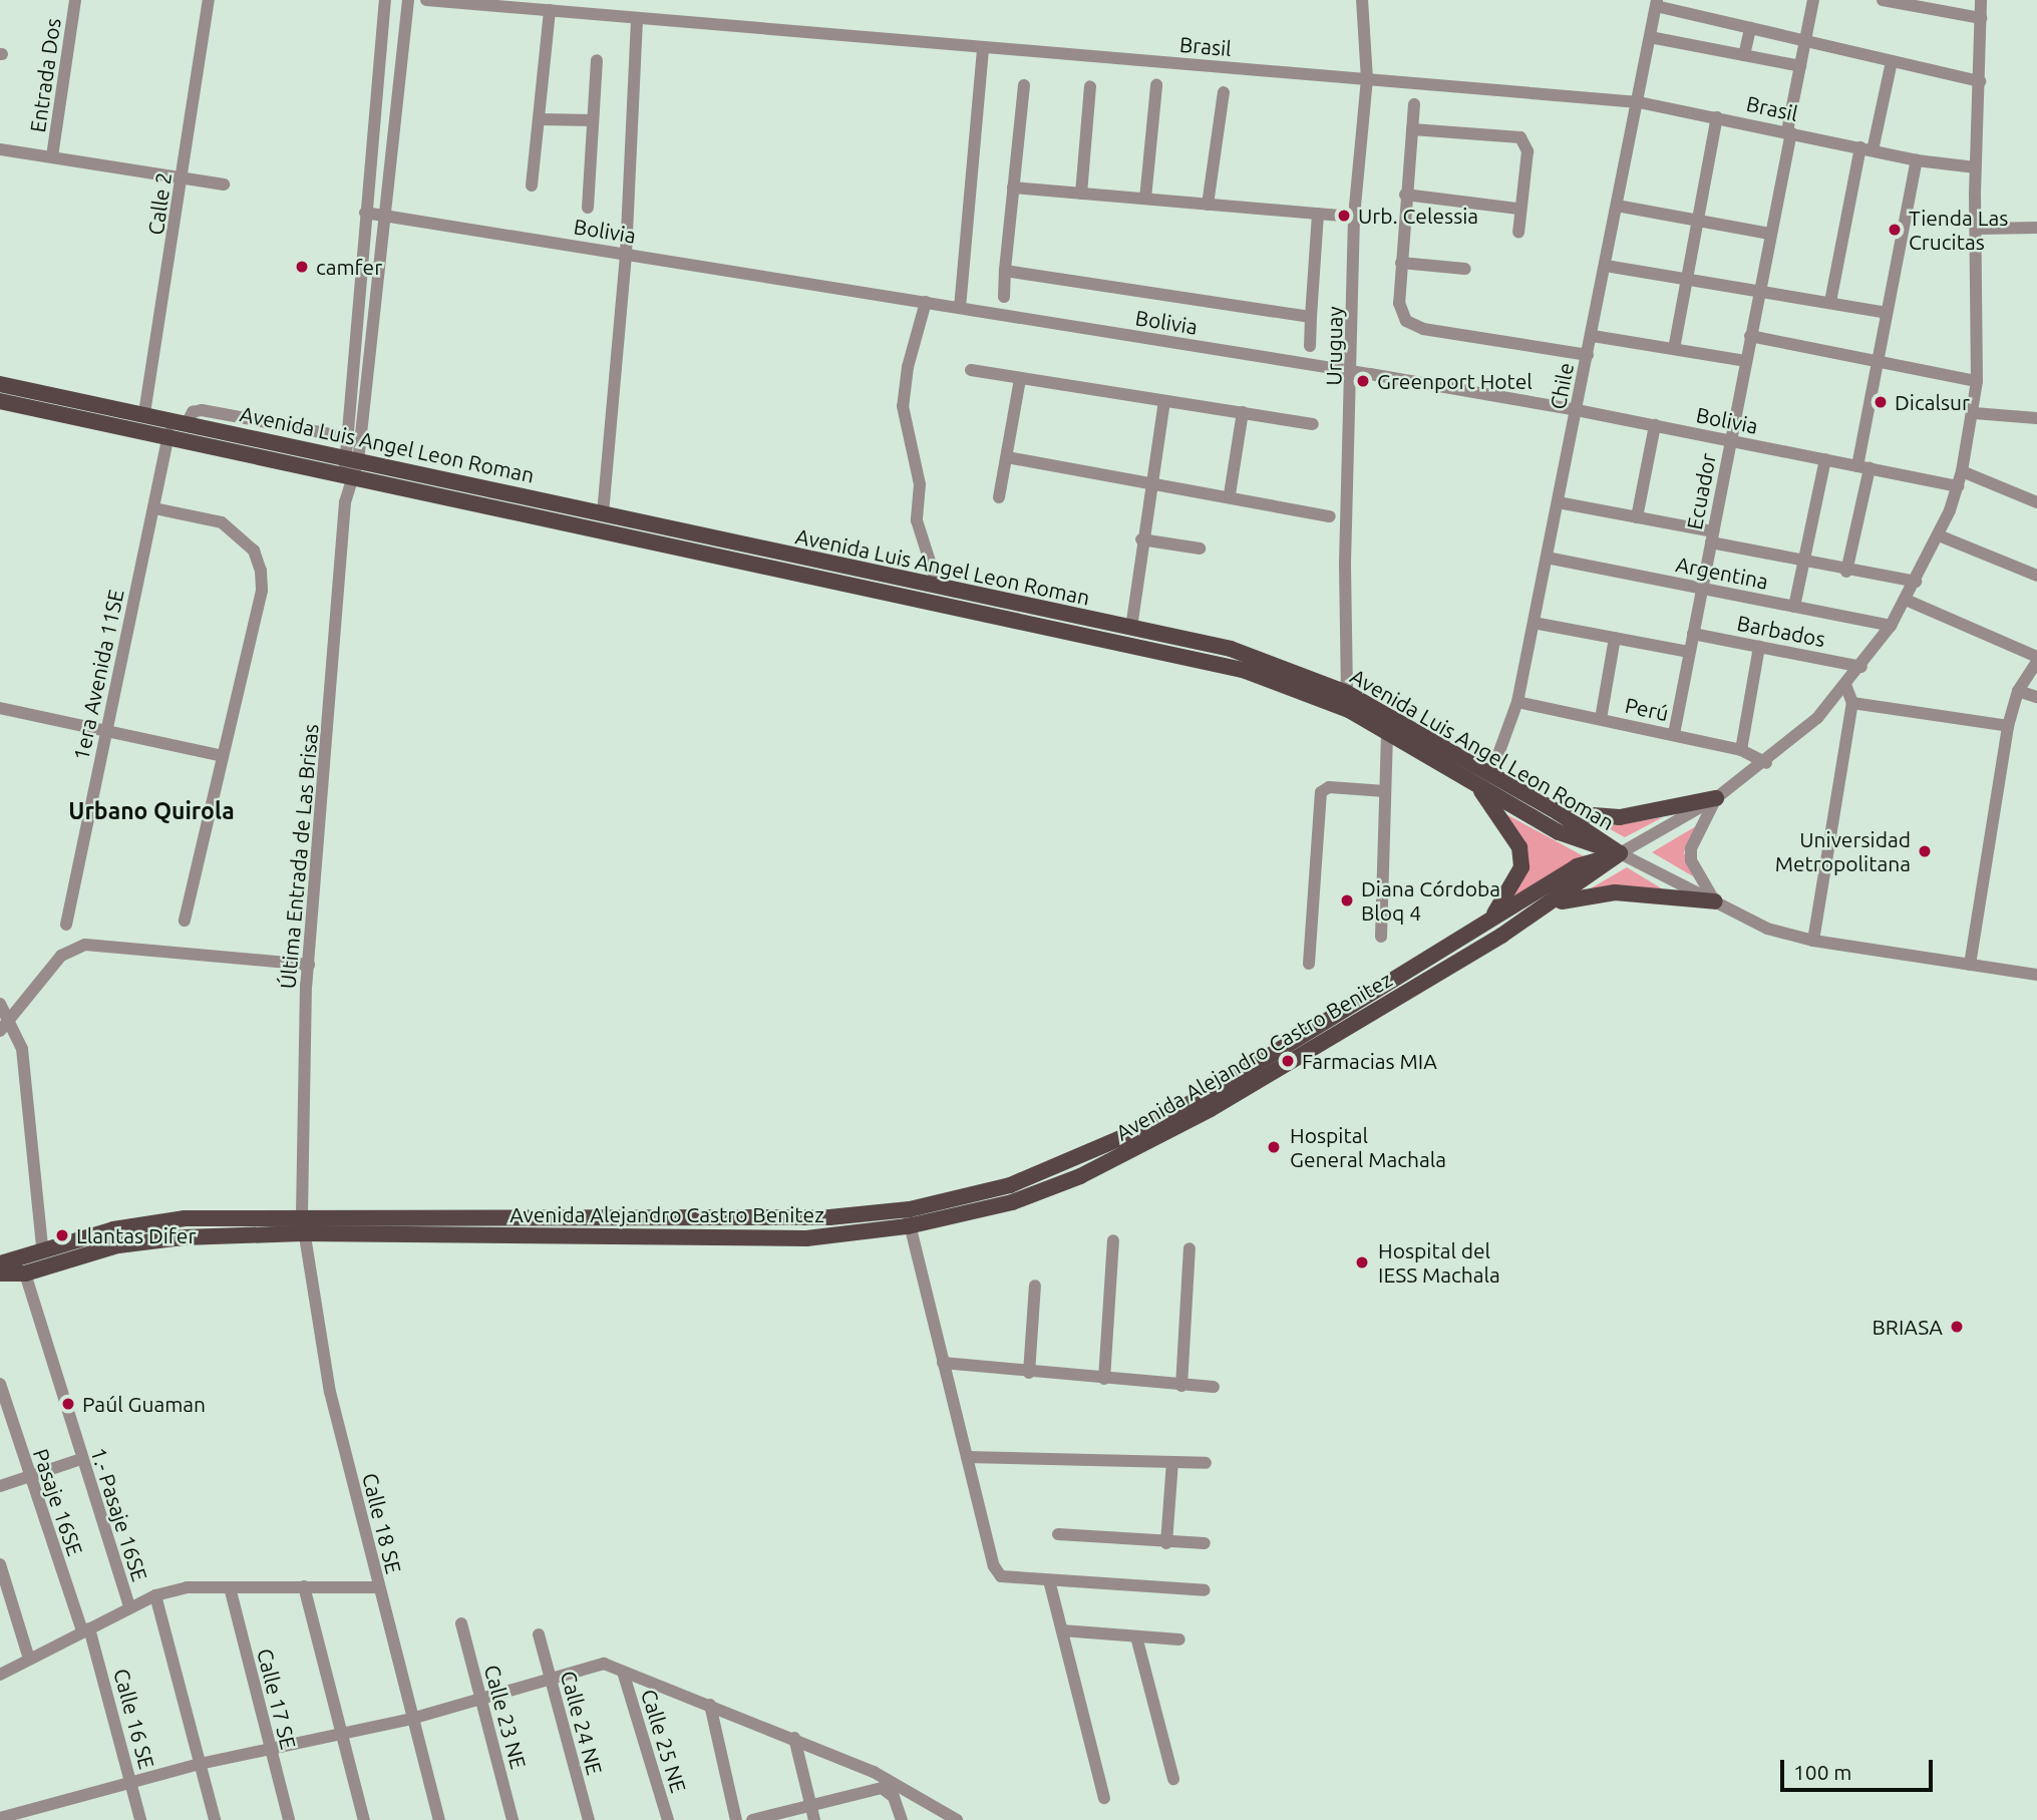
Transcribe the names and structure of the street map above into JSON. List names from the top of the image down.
{
  "streets": {
    "main road": ["Avenida Luis Angel Leon Roman", "Avenida Alejandro Castro Benitez"],
    "street": [
      "Brasil",
      "Entrada Dos",
      "Calle 2",
      "Bolivia",
      "Uruguay",
      "Chile",
      "Ecuador",
      "Argentina",
      "Barbados",
      "1era Avenida 11SE",
      "Perú",
      "Última Entrada de Las Brisas",
      "Pasaje 16SE",
      "1.- Pasaje 16SE",
      "Calle 18 SE",
      "Calle 17 SE",
      "Calle 23 NE",
      "Calle 16 SE",
      "Calle 24 NE",
      "Calle 25 NE"
    ]
  },
  "crossings": [
    ["Brasil", "Uruguay"],
    ["Brasil", "Chile"],
    ["Brasil", "Ecuador"],
    ["Brasil", "Avenida Alejandro Castro Benitez"],
    ["Calle 2", "Avenida Luis Angel Leon Roman"],
    ["Bolivia", "Uruguay"],
    ["Bolivia", "Chile"],
    ["Bolivia", "Ecuador"],
    ["Bolivia", "Última Entrada de Las Brisas"],
    ["Bolivia", "Avenida Alejandro Castro Benitez"],
    ["Uruguay", "Avenida Luis Angel Leon Roman"],
    ["Chile", "Avenida Luis Angel Leon Roman"],
    ["Chile", "Argentina"],
    ["Chile", "Perú"],
    ["Avenida Luis Angel Leon Roman", "1era Avenida 11SE"],
    ["Avenida Luis Angel Leon Roman", "Última Entrada de Las Brisas"],
    ["Avenida Luis Angel Leon Roman", "Avenida Alejandro Castro Benitez"],
    ["Ecuador", "Argentina"],
    ["Ecuador", "Barbados"],
    ["Ecuador", "Perú"],
    ["Argentina", "Avenida Alejandro Castro Benitez"],
    ["Barbados", "Avenida Alejandro Castro Benitez"],
    ["Perú", "Avenida Alejandro Castro Benitez"],
    ["Última Entrada de Las Brisas", "Avenida Alejandro Castro Benitez"],
    ["Última Entrada de Las Brisas", "Calle 18 SE"],
    ["Avenida Alejandro Castro Benitez", "1.- Pasaje 16SE"],
    ["Avenida Alejandro Castro Benitez", "Calle 18 SE"],
    ["Pasaje 16SE", "Calle 16 SE"]
  ],
  "districts": ["Urbano Quirola"],
  "places": [
    "Urb. Celessia",
    "Tienda Las Crucitas",
    "camfer",
    "Greenport Hotel",
    "Dicalsur",
    "Universidad Metropolitana",
    "Diana Córdoba Bloq 4",
    "Farmacias MIA",
    "Hospital General Machala",
    "Llantas Difer",
    "Hospital del IESS Machala",
    "BRIASA",
    "Paúl Guaman"
  ],
  "scale_bar": "100 m"
}
